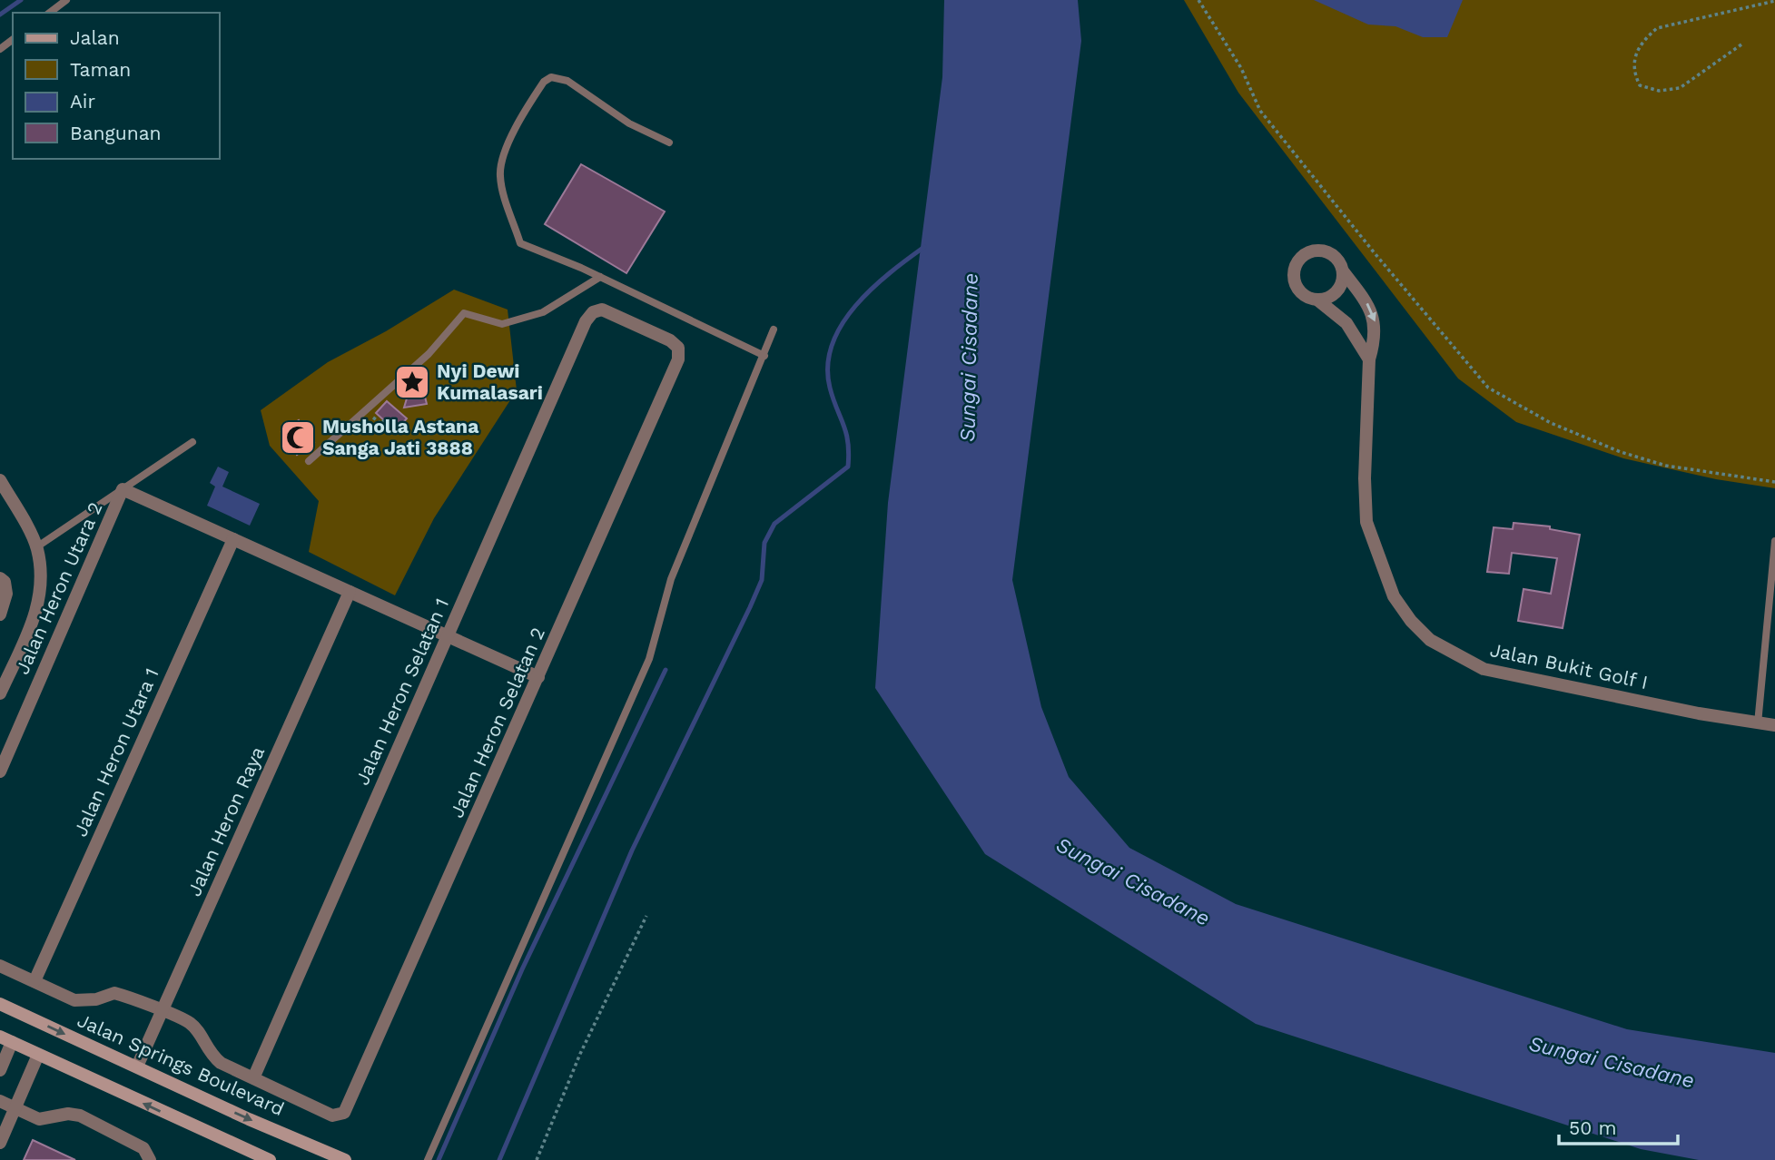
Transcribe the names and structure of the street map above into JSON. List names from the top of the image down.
{
  "streets": {
    "main road": ["Jalan Springs Boulevard"],
    "street": [
      "Jalan Heron Utara 2",
      "Jalan Bukit Golf I",
      "Jalan Heron Selatan 1",
      "Jalan Heron Selatan 2",
      "Jalan Heron Utara 1",
      "Jalan Heron Raya"
    ]
  },
  "crossings": [
    ["Jalan Heron Selatan 1", "Jalan Heron Selatan 2"],
    ["Jalan Heron Raya", "Jalan Springs Boulevard"]
  ],
  "water": ["Sungai Cisadane"],
  "places": {
    "place": ["Nyi Dewi Kumalasari"],
    "mosque": ["Musholla Astana Sanga Jati 3888"]
  },
  "legend": [
    "Jalan",
    "Taman",
    "Air",
    "Bangunan"
  ],
  "scale_bar": "50 m"
}
